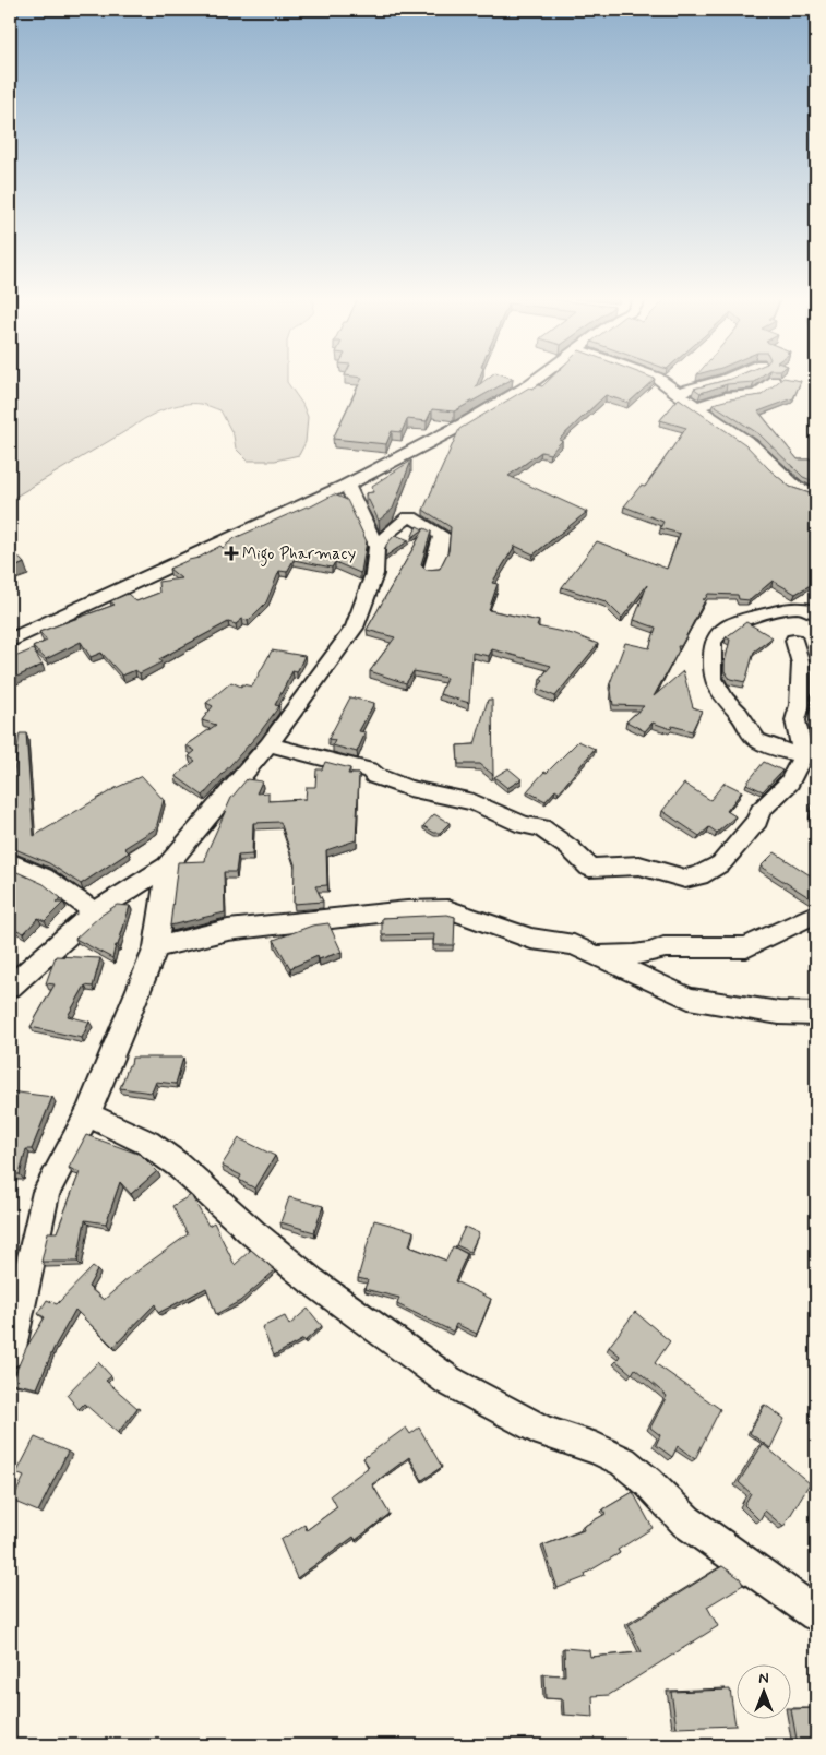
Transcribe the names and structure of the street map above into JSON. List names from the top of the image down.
{
  "places": {
    "health": ["Migo Pharmacy"]
  },
  "north": "top"
}
